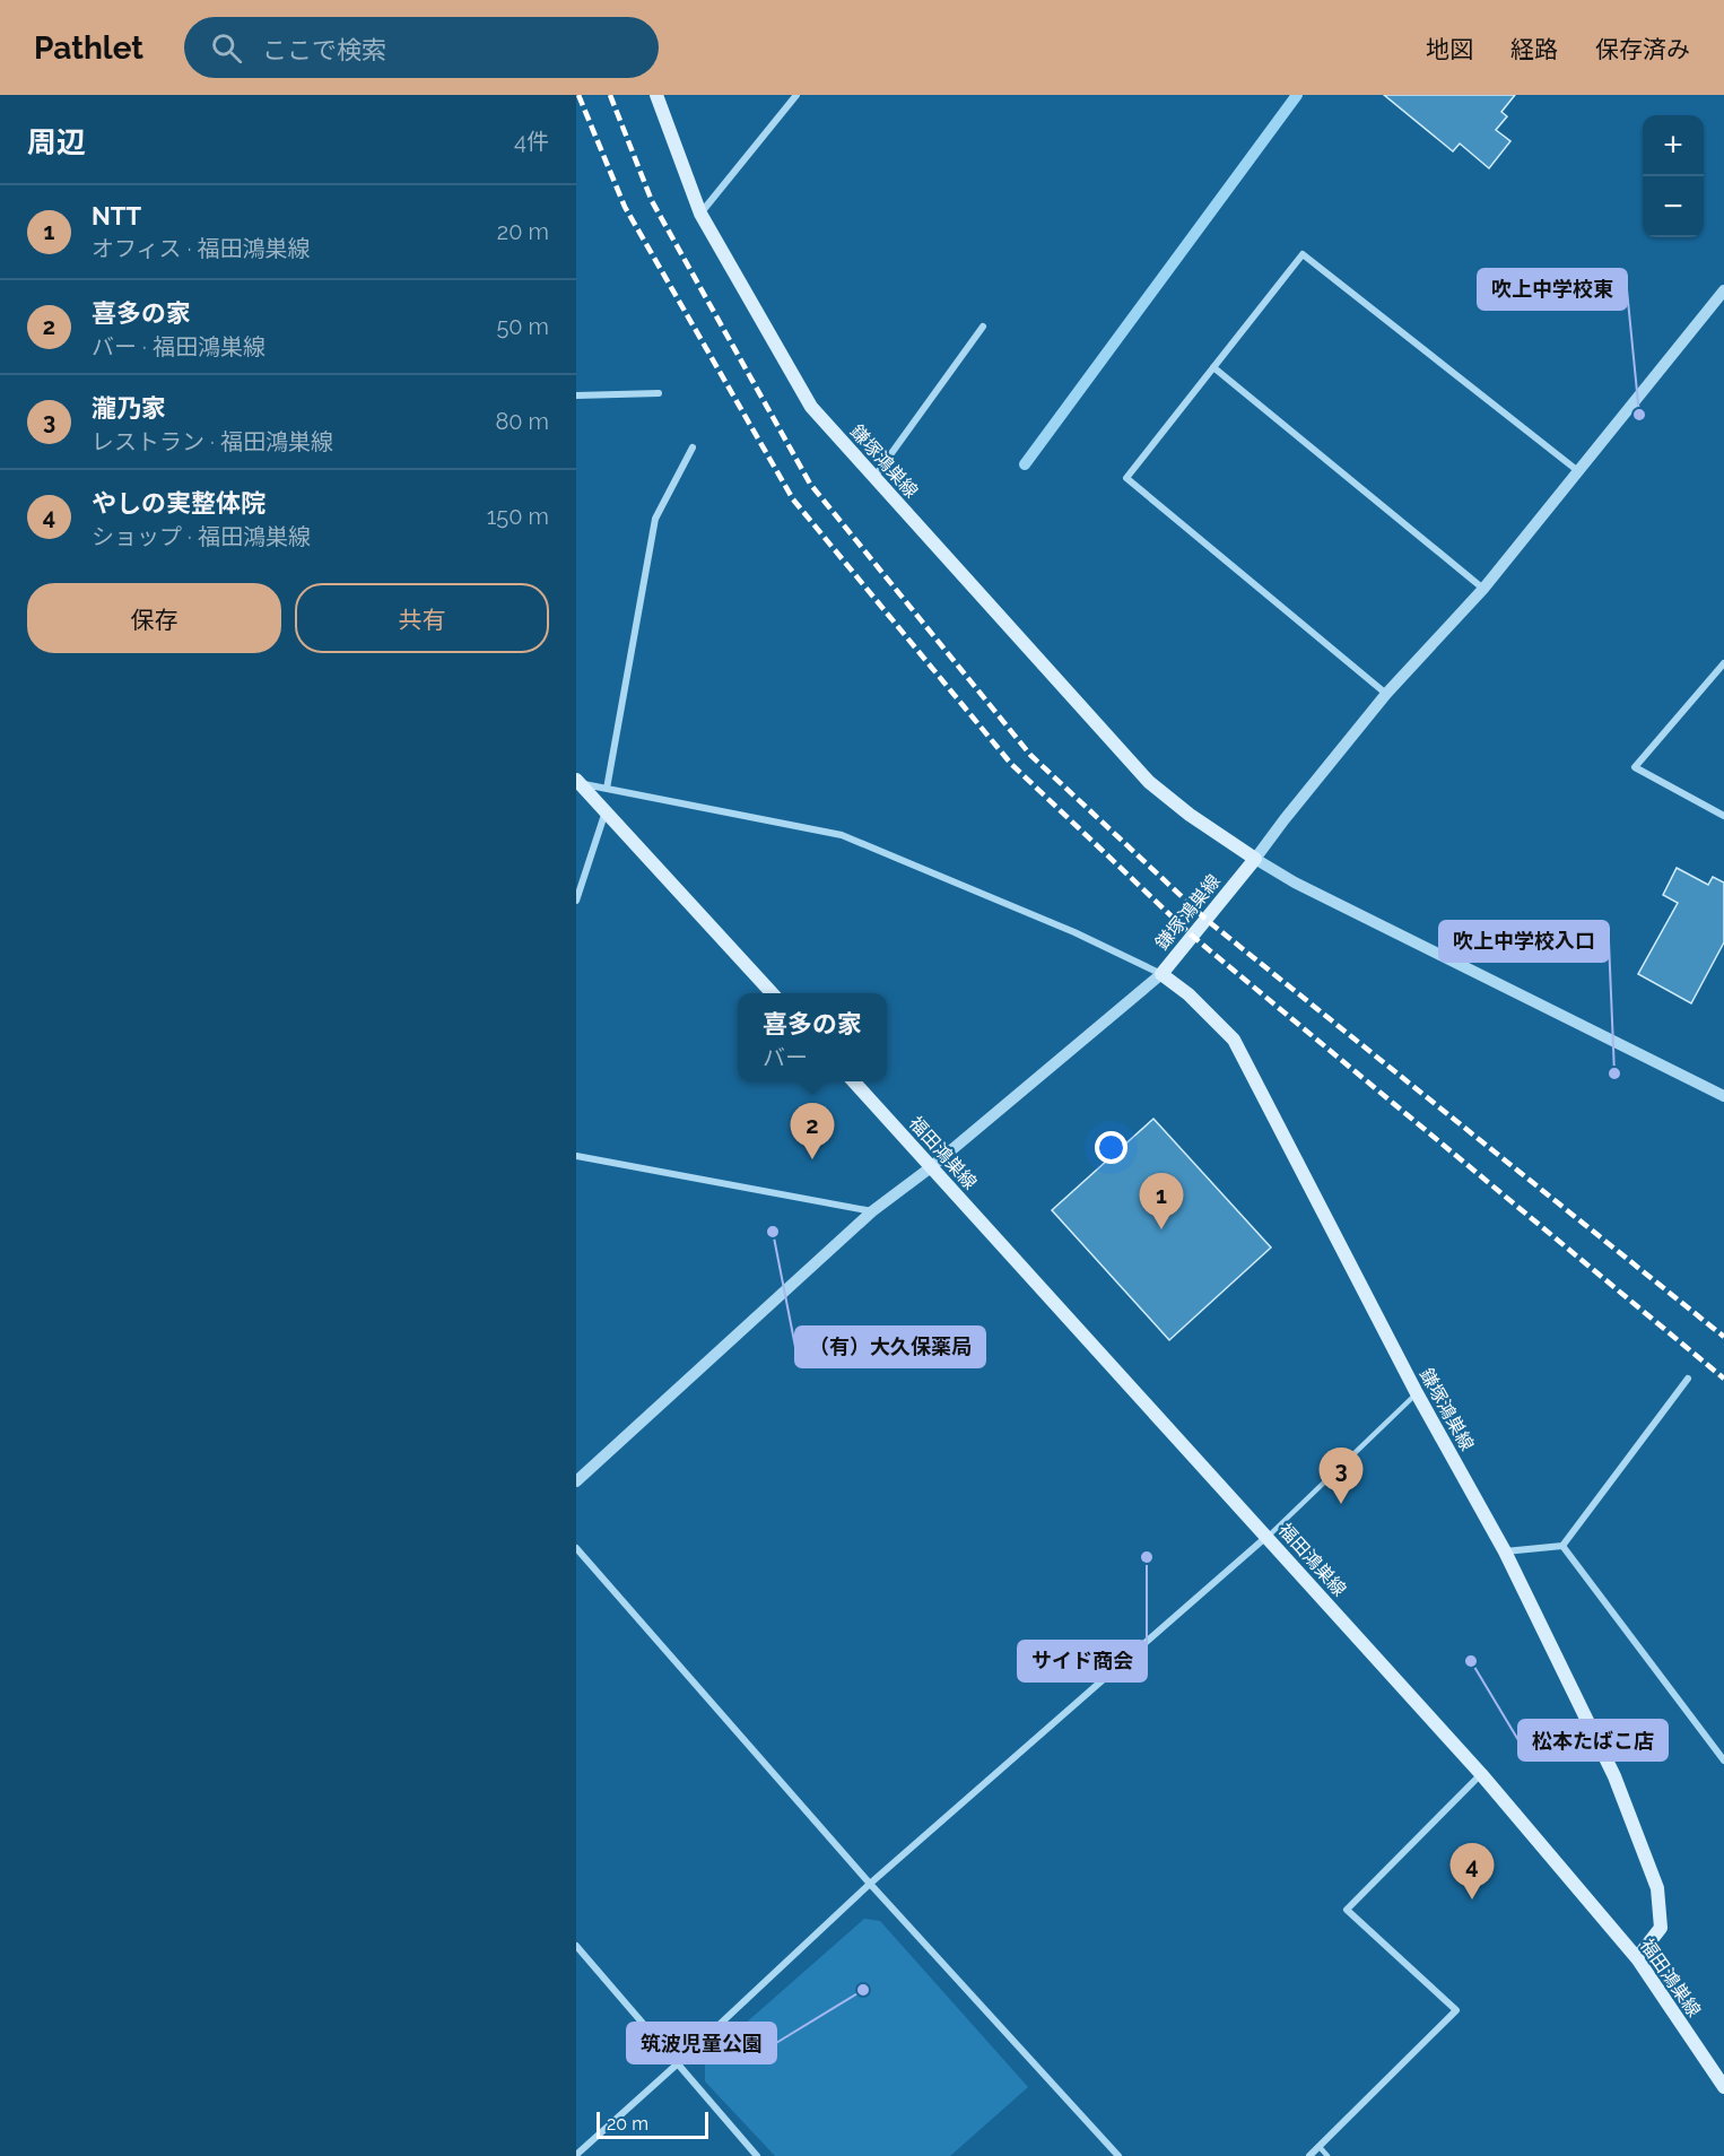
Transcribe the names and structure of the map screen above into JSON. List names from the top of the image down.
{
  "streets": {
    "main road": ["鎌塚鴻巣線", "福田鴻巣線"]
  },
  "crossings": [
    ["鎌塚鴻巣線", "福田鴻巣線"]
  ],
  "places": [
    "吹上中学校東",
    "吹上中学校入口",
    "（有）大久保薬局",
    "サイド商会",
    "松本たばこ店",
    "筑波児童公園"
  ],
  "scale_bar": "20 m",
  "page": {
    "header": "Pathlet",
    "search": "ここで検索",
    "nav": ["地図", "経路", "保存済み"],
    "heading": ["周辺", "4件"],
    "map_buttons": ["+", "−"],
    "list": [
      {
        "mark": "1",
        "name": "NTT",
        "note": "オフィス · 福田鴻巣線",
        "value": "20 m"
      },
      {
        "mark": "2",
        "name": "喜多の家",
        "note": "バー · 福田鴻巣線",
        "value": "50 m"
      },
      {
        "mark": "3",
        "name": "瀧乃家",
        "note": "レストラン · 福田鴻巣線",
        "value": "80 m"
      },
      {
        "mark": "4",
        "name": "やしの実整体院",
        "note": "ショップ · 福田鴻巣線",
        "value": "150 m"
      }
    ],
    "buttons": ["保存", "共有"],
    "popup": ["喜多の家", "バー"],
    "pins": [
      "2",
      "1",
      "3",
      "4"
    ],
    "scale": "20 m"
  }
}
